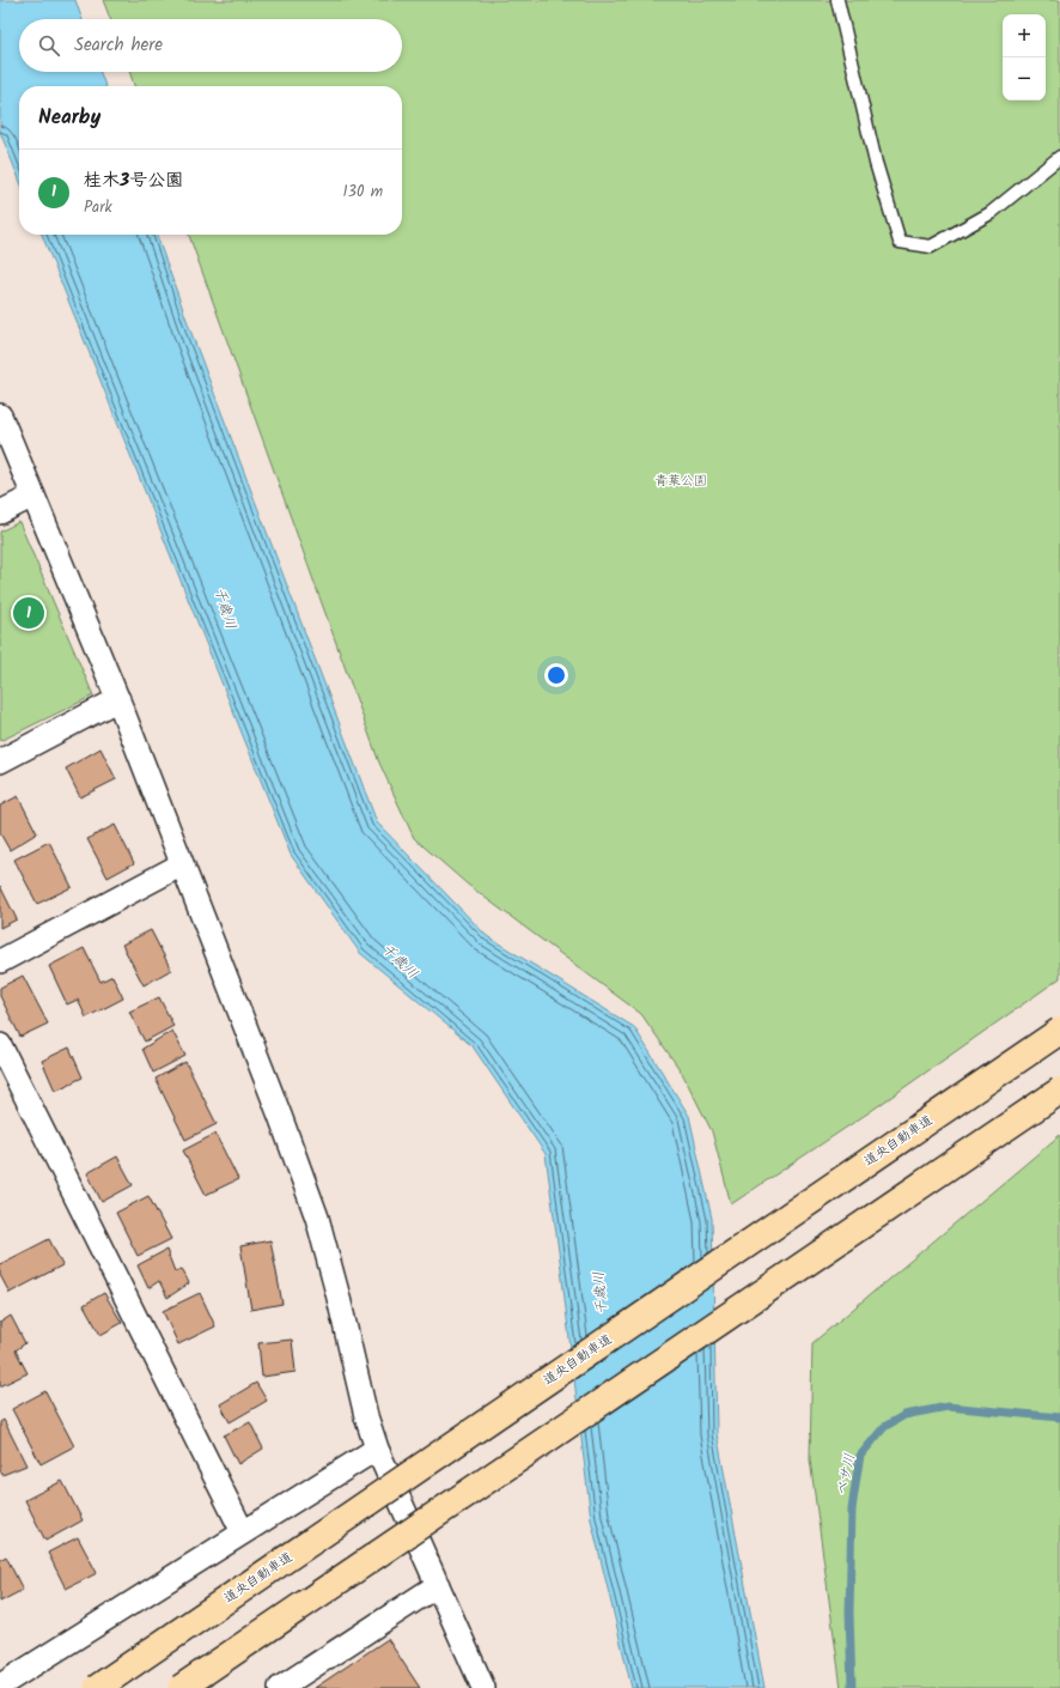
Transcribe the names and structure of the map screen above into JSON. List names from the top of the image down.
{
  "streets": {
    "highway": ["道央自動車道"]
  },
  "water": ["千歳川", "ベサ川"],
  "parks": ["青葉公園"],
  "page": {
    "map_buttons": ["+", "−"],
    "search": "Search here",
    "heading": "Nearby",
    "list": [
      {
        "mark": "1",
        "name": "桂木3号公園",
        "note": "Park",
        "value": "130 m"
      }
    ],
    "pins": "1"
  }
}
